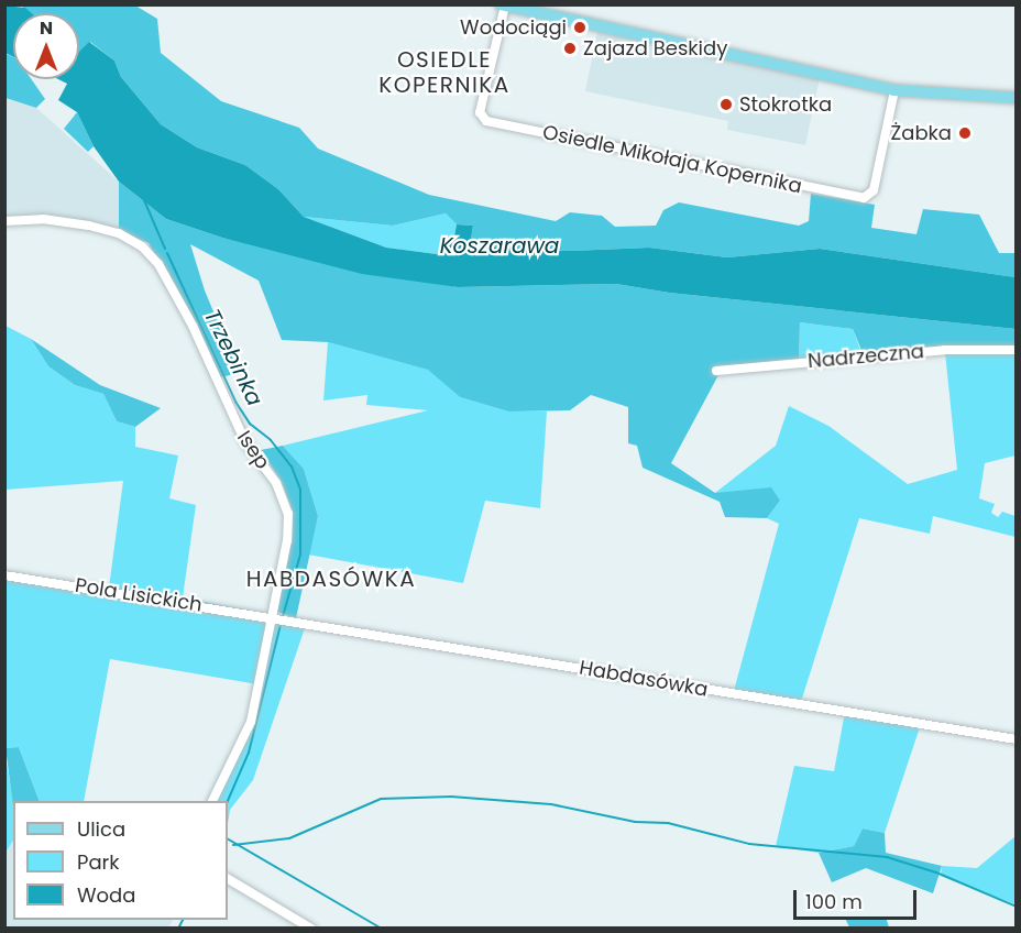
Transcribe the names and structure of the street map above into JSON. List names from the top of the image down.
{
  "streets": {
    "street": [
      "Osiedle Mikołaja Kopernika",
      "Nadrzeczna",
      "Isep",
      "Pola Lisickich",
      "Habdasówka"
    ]
  },
  "crossings": [
    ["Isep", "Pola Lisickich"],
    ["Isep", "Habdasówka"],
    ["Pola Lisickich", "Habdasówka"]
  ],
  "districts": ["OSIEDLE KOPERNIKA", "HABDASÓWKA"],
  "water": ["Koszarawa", "Trzebinka"],
  "places": [
    "Wodociągi",
    "Zajazd Beskidy",
    "Stokrotka",
    "Żabka"
  ],
  "legend": ["Ulica", "Park", "Woda"],
  "scale_bar": "100 m",
  "north": "top"
}
